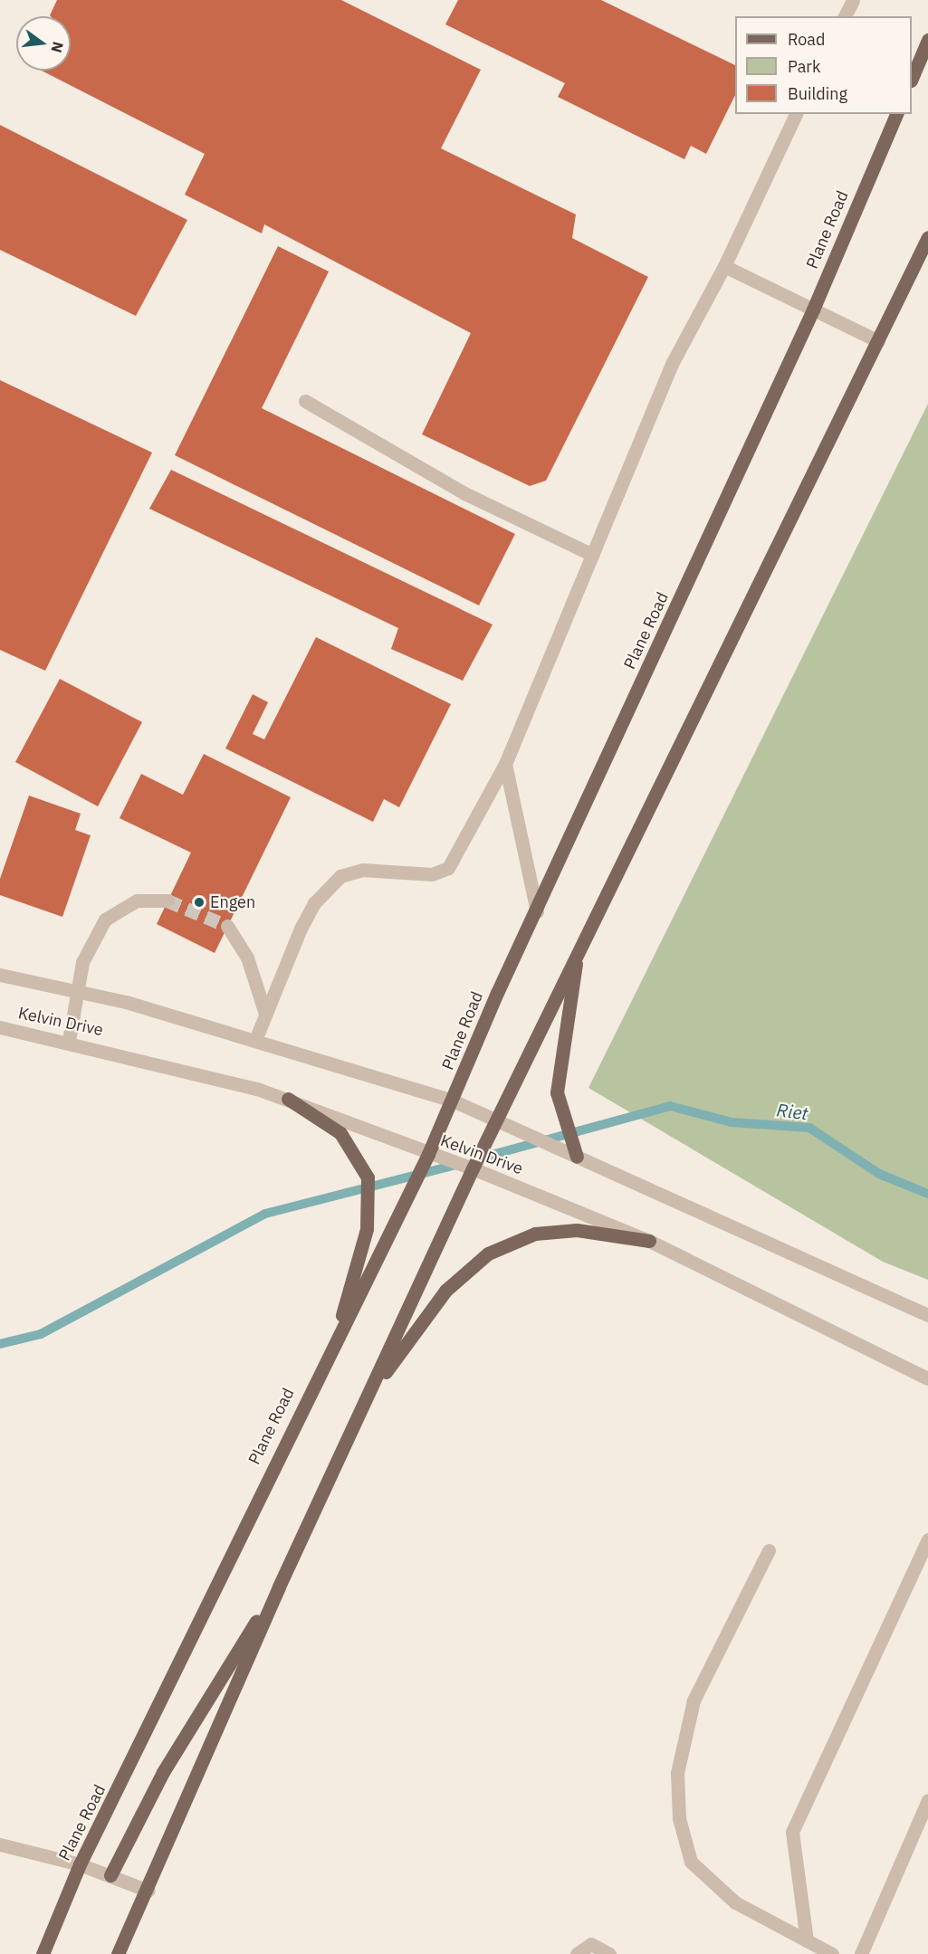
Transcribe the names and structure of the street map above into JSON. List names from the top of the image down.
{
  "streets": {
    "main road": ["Plane Road"],
    "street": ["Kelvin Drive"]
  },
  "crossings": [
    ["Plane Road", "Kelvin Drive"]
  ],
  "water": ["Riet"],
  "places": ["Engen"],
  "legend": ["Road", "Park", "Building"],
  "north": "right"
}
